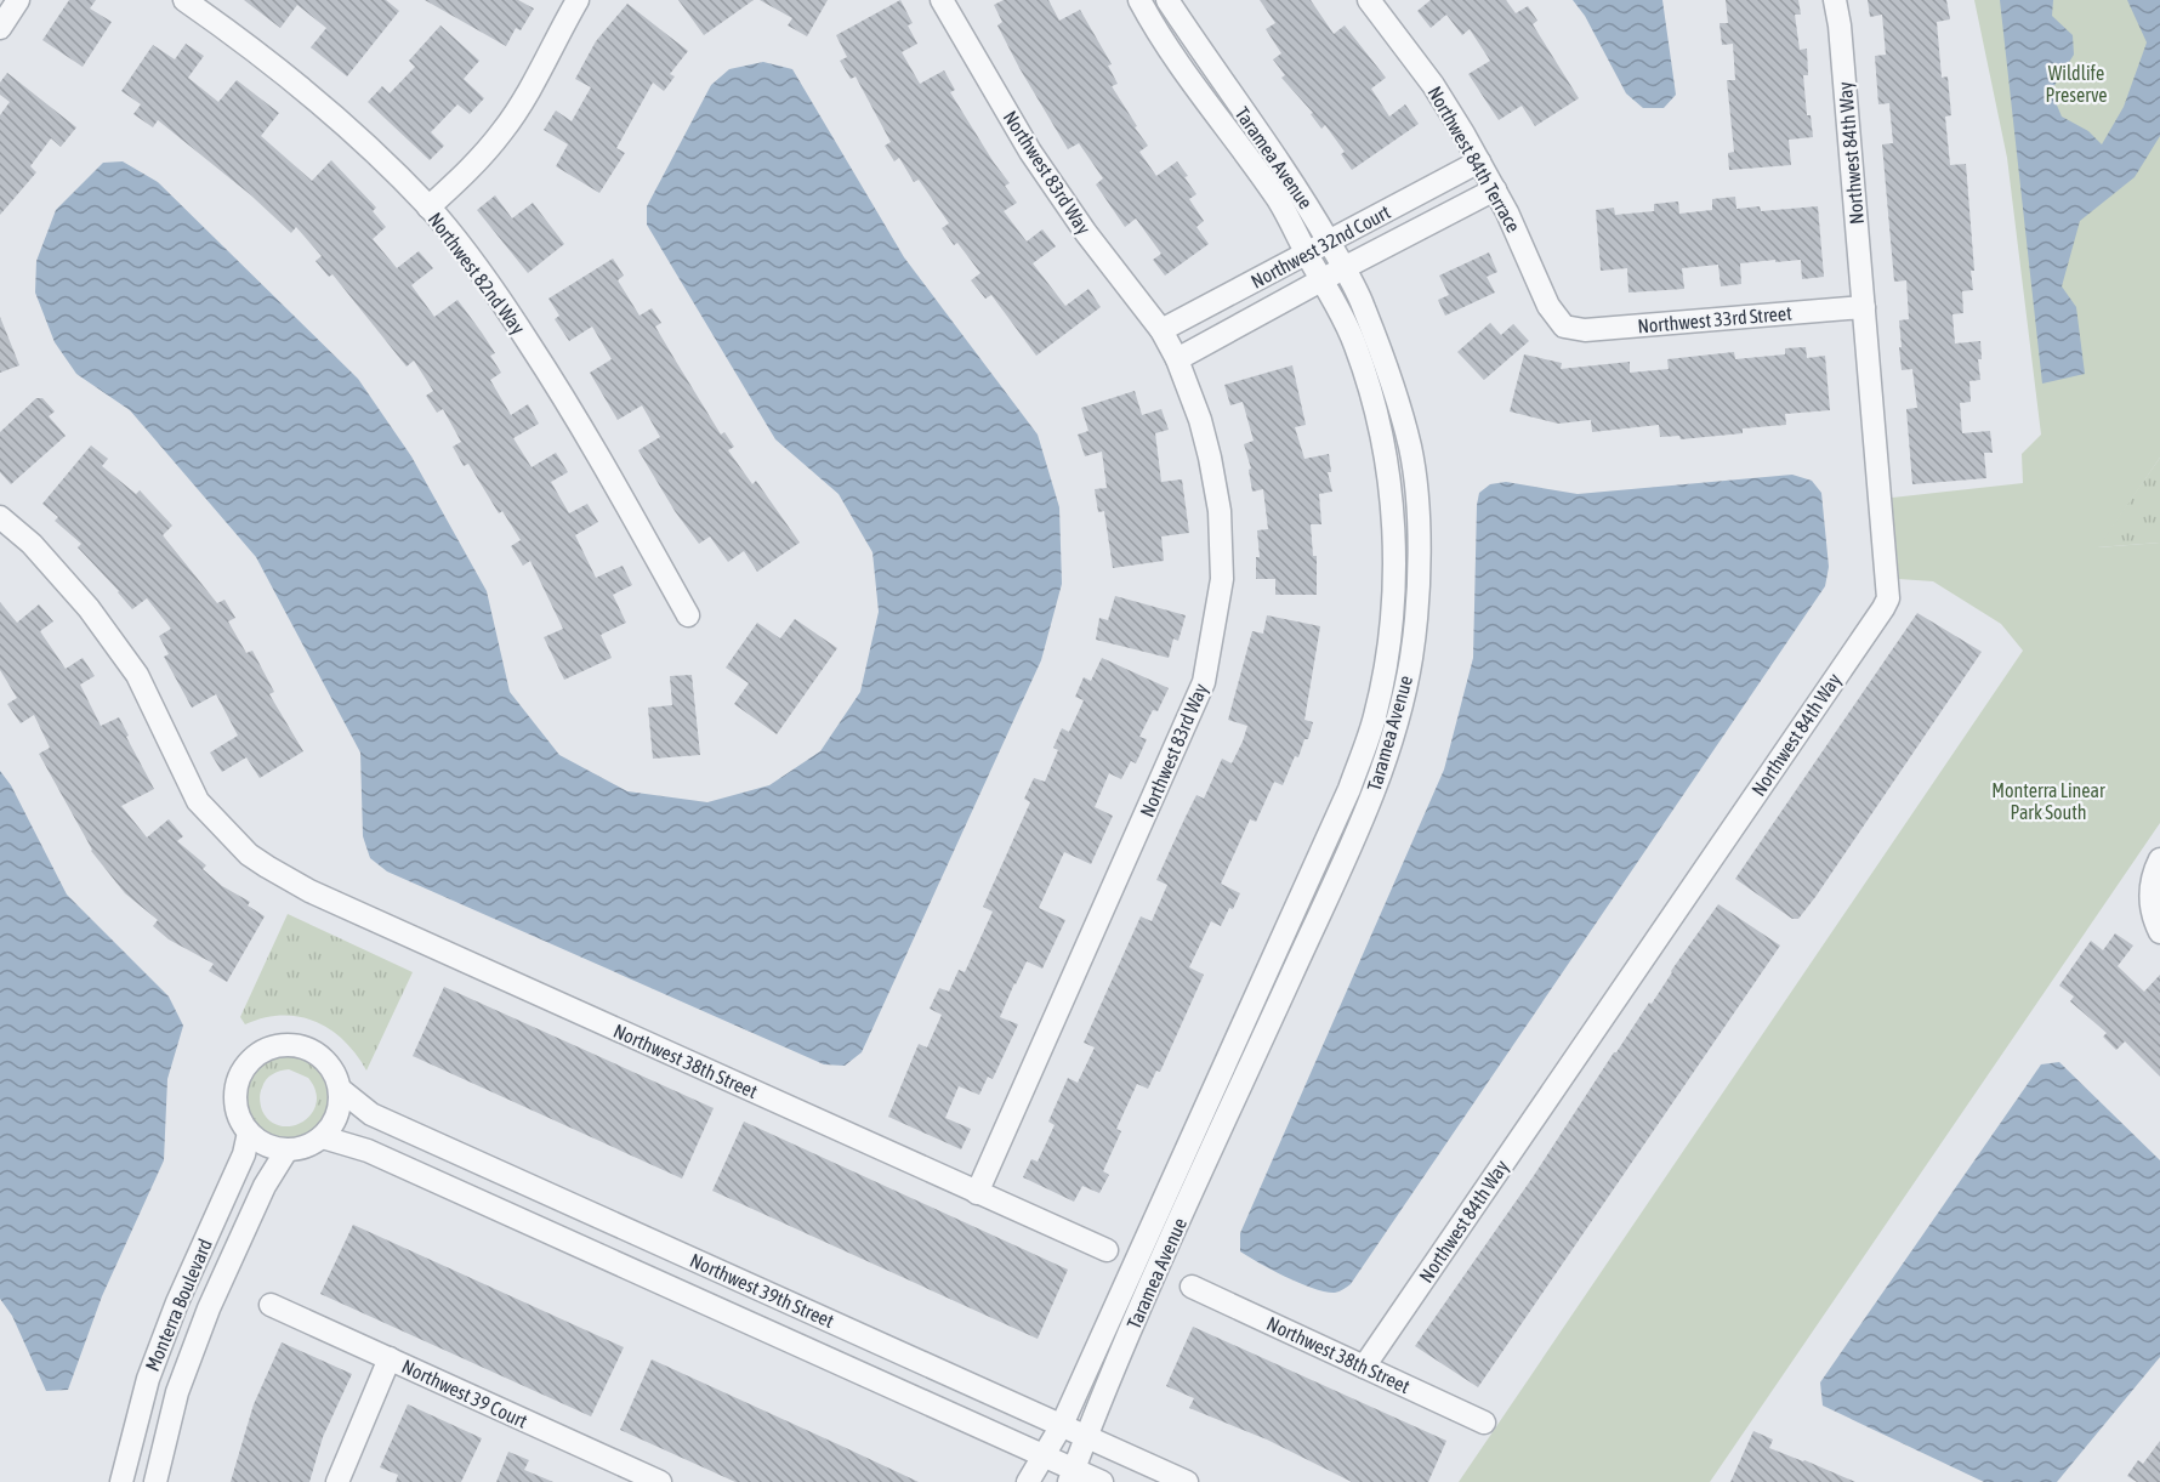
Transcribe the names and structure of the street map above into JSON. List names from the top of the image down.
{
  "streets": {
    "street": [
      "Northwest 84th Way",
      "Taramea Avenue",
      "Northwest 84th Terrace",
      "Northwest 83rd Way",
      "Northwest 32nd Court",
      "Northwest 82nd Way",
      "Northwest 33rd Street",
      "Northwest 38th Street",
      "Northwest 39th Street",
      "Monterra Boulevard",
      "Northwest 39 Court"
    ]
  },
  "crossings": [
    ["Northwest 84th Way", "Northwest 33rd Street"],
    ["Northwest 84th Way", "Northwest 38th Street"],
    ["Taramea Avenue", "Northwest 32nd Court"],
    ["Taramea Avenue", "Northwest 39th Street"],
    ["Northwest 84th Terrace", "Northwest 32nd Court"],
    ["Northwest 84th Terrace", "Northwest 33rd Street"],
    ["Northwest 83rd Way", "Northwest 32nd Court"],
    ["Northwest 83rd Way", "Northwest 38th Street"],
    ["Northwest 39th Street", "Monterra Boulevard"]
  ],
  "parks": ["Wildlife Preserve", "Monterra Linear Park South"]
}
